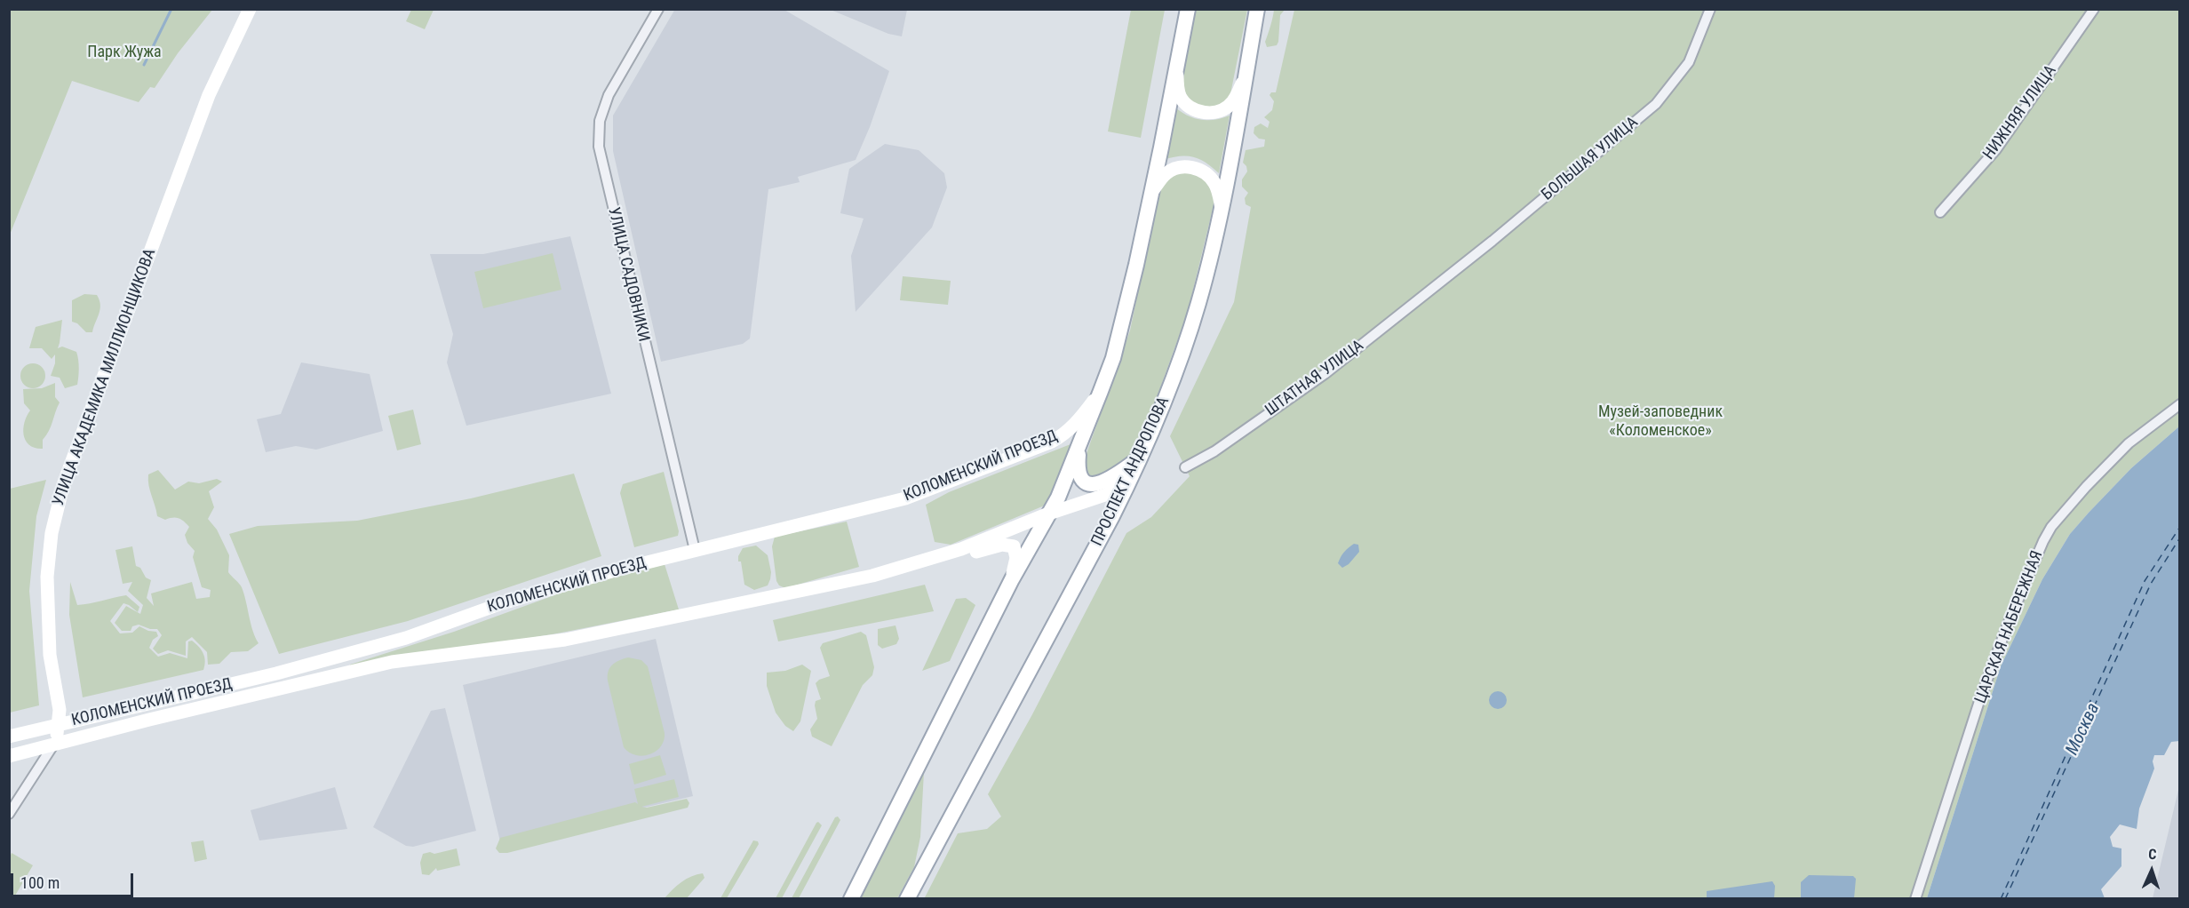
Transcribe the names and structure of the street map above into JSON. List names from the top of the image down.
{
  "streets": {
    "main road": ["УЛИЦА АКАДЕМИКА МИЛЛИОНЩИКОВА", "КОЛОМЕНСКИЙ ПРОЕЗД", "ПРОСПЕКТ АНДРОПОВА"],
    "street": [
      "НИЖНЯЯ УЛИЦА",
      "БОЛЬШАЯ УЛИЦА",
      "УЛИЦА САДОВНИКИ",
      "ШТАТНАЯ УЛИЦА",
      "ЦАРСКАЯ НАБЕРЕЖНАЯ"
    ]
  },
  "crossings": [
    ["БОЛЬШАЯ УЛИЦА", "ШТАТНАЯ УЛИЦА"],
    ["УЛИЦА САДОВНИКИ", "КОЛОМЕНСКИЙ ПРОЕЗД"],
    ["УЛИЦА АКАДЕМИКА МИЛЛИОНЩИКОВА", "КОЛОМЕНСКИЙ ПРОЕЗД"],
    ["КОЛОМЕНСКИЙ ПРОЕЗД", "ПРОСПЕКТ АНДРОПОВА"]
  ],
  "water": ["Москва"],
  "parks": ["Парк Жужа", "Музей-заповедник «Коломенское»"],
  "scale_bar": "100 m",
  "north": "top"
}
